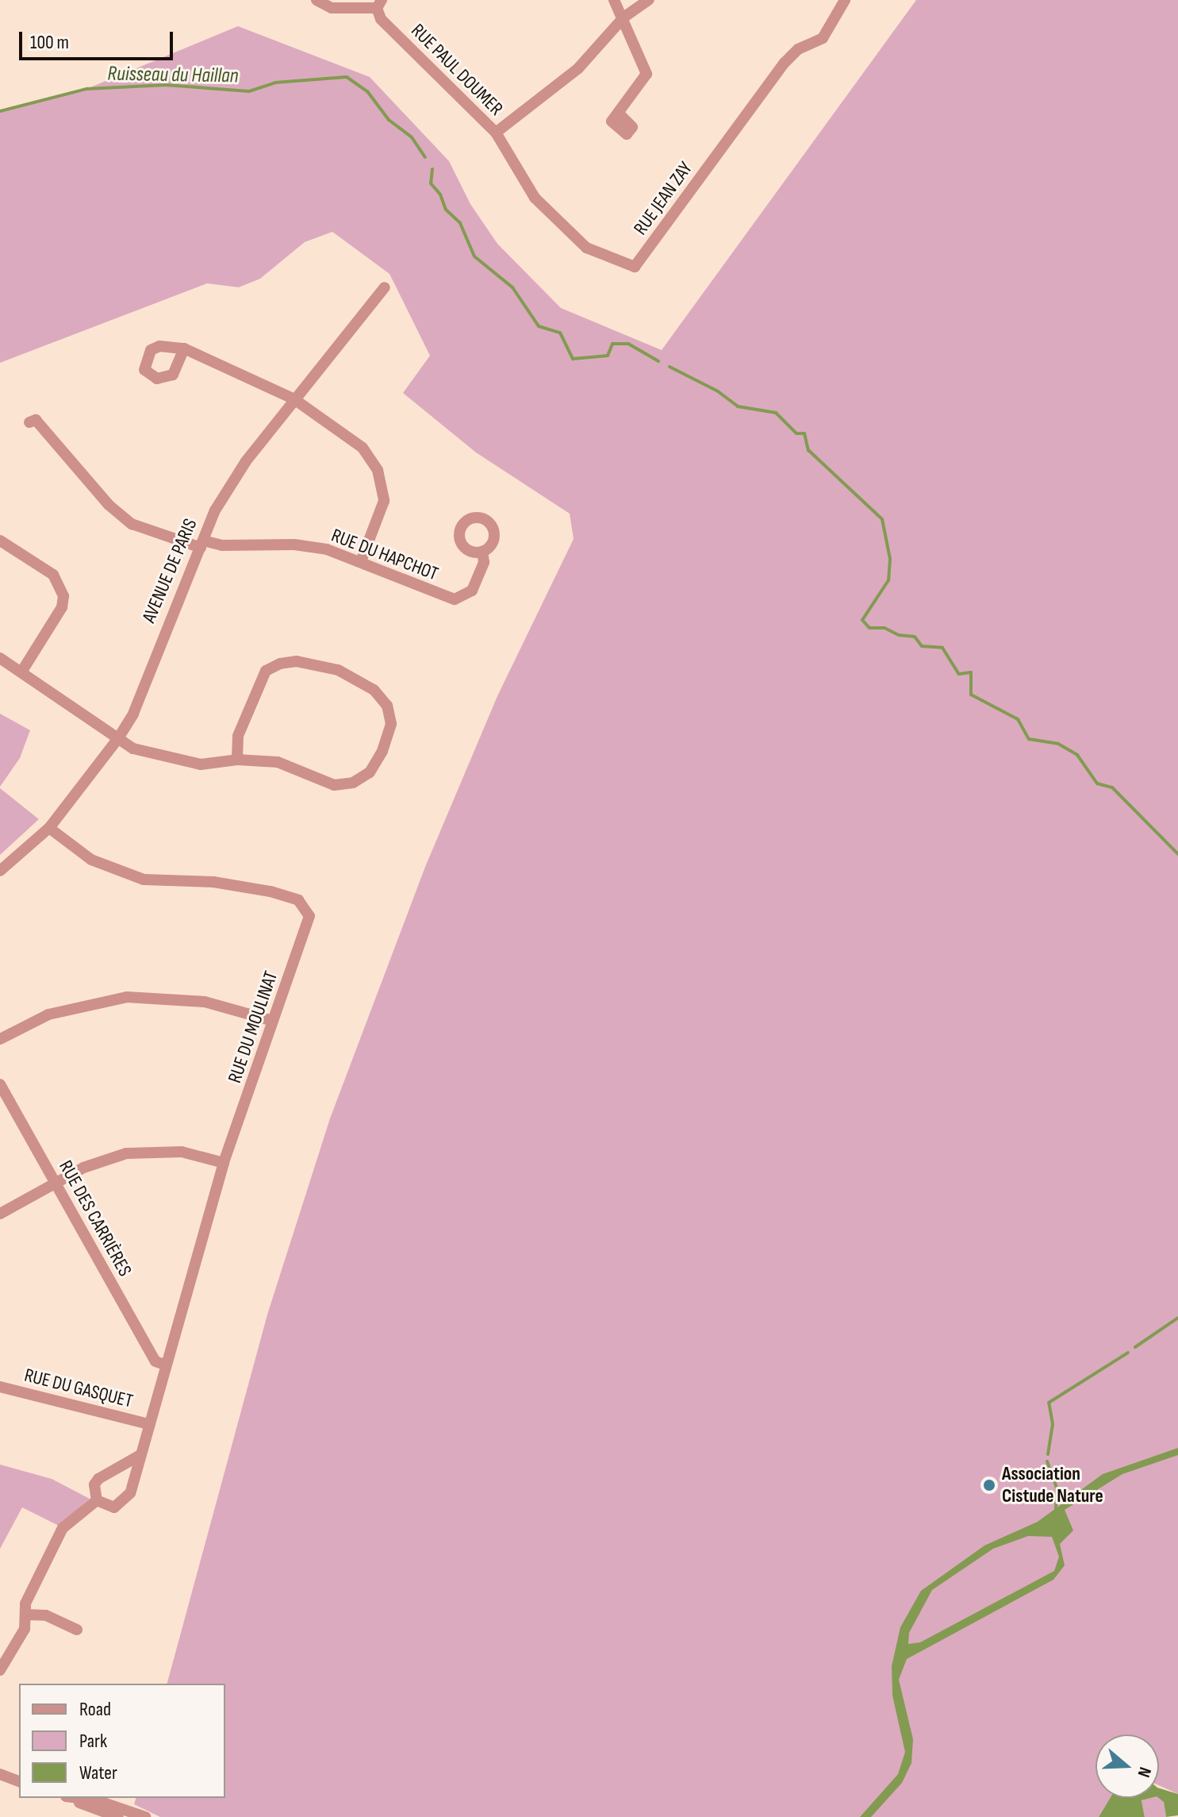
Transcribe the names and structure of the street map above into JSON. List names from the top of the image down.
{
  "streets": {
    "street": [
      "RUE PAUL DOUMER",
      "RUE JEAN ZAY",
      "RUE DU HAPCHOT",
      "AVENUE DE PARIS",
      "RUE DU MOULINAT",
      "RUE DES CARRIÈRES",
      "RUE DU GASQUET"
    ]
  },
  "crossings": [
    ["RUE PAUL DOUMER", "RUE JEAN ZAY"],
    ["RUE DU HAPCHOT", "AVENUE DE PARIS"],
    ["AVENUE DE PARIS", "RUE DU MOULINAT"],
    ["RUE DU MOULINAT", "RUE DES CARRIÈRES"],
    ["RUE DU MOULINAT", "RUE DU GASQUET"]
  ],
  "water": ["Ruisseau du Haillan"],
  "places": ["Association Cistude Nature"],
  "legend": ["Road", "Park", "Water"],
  "scale_bar": "100 m",
  "north": "right"
}
